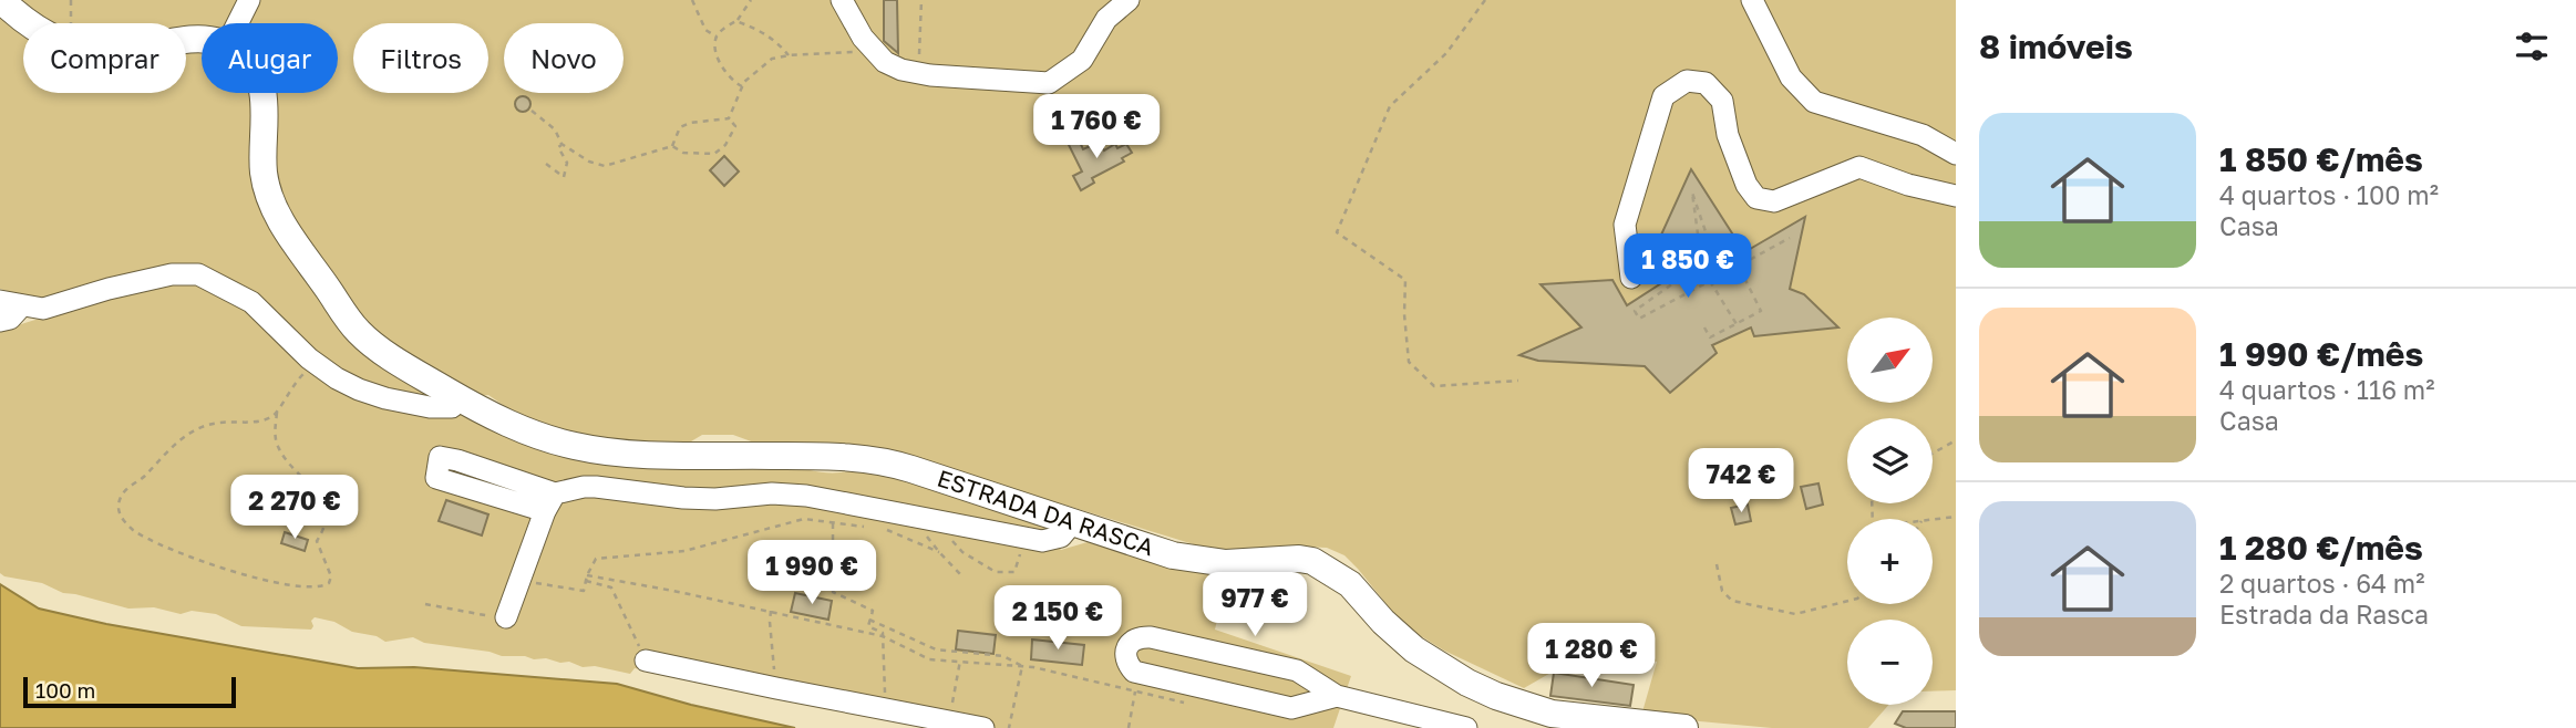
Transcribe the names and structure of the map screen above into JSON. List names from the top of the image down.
{
  "streets": {
    "main road": ["ESTRADA DA RASCA"]
  },
  "scale_bar": "100 m",
  "north": "top right",
  "page": {
    "heading": "8 imóveis",
    "chip": [
      "Comprar",
      "Alugar",
      "Filtros",
      "Novo"
    ],
    "list": [
      {
        "name": "1 850 €/mês",
        "note": "4 quartos · 100 m² · Casa"
      },
      {
        "name": "1 990 €/mês",
        "note": "4 quartos · 116 m² · Casa"
      },
      {
        "name": "1 280 €/mês",
        "note": "2 quartos · 64 m² · Estrada da Rasca"
      }
    ],
    "price": [
      "1 760 €",
      "1 850 €",
      "742 €",
      "2 270 €",
      "1 990 €",
      "977 €",
      "2 150 €",
      "1 280 €"
    ],
    "map_buttons": ["+", "−"],
    "scale": "100 m"
  }
}
